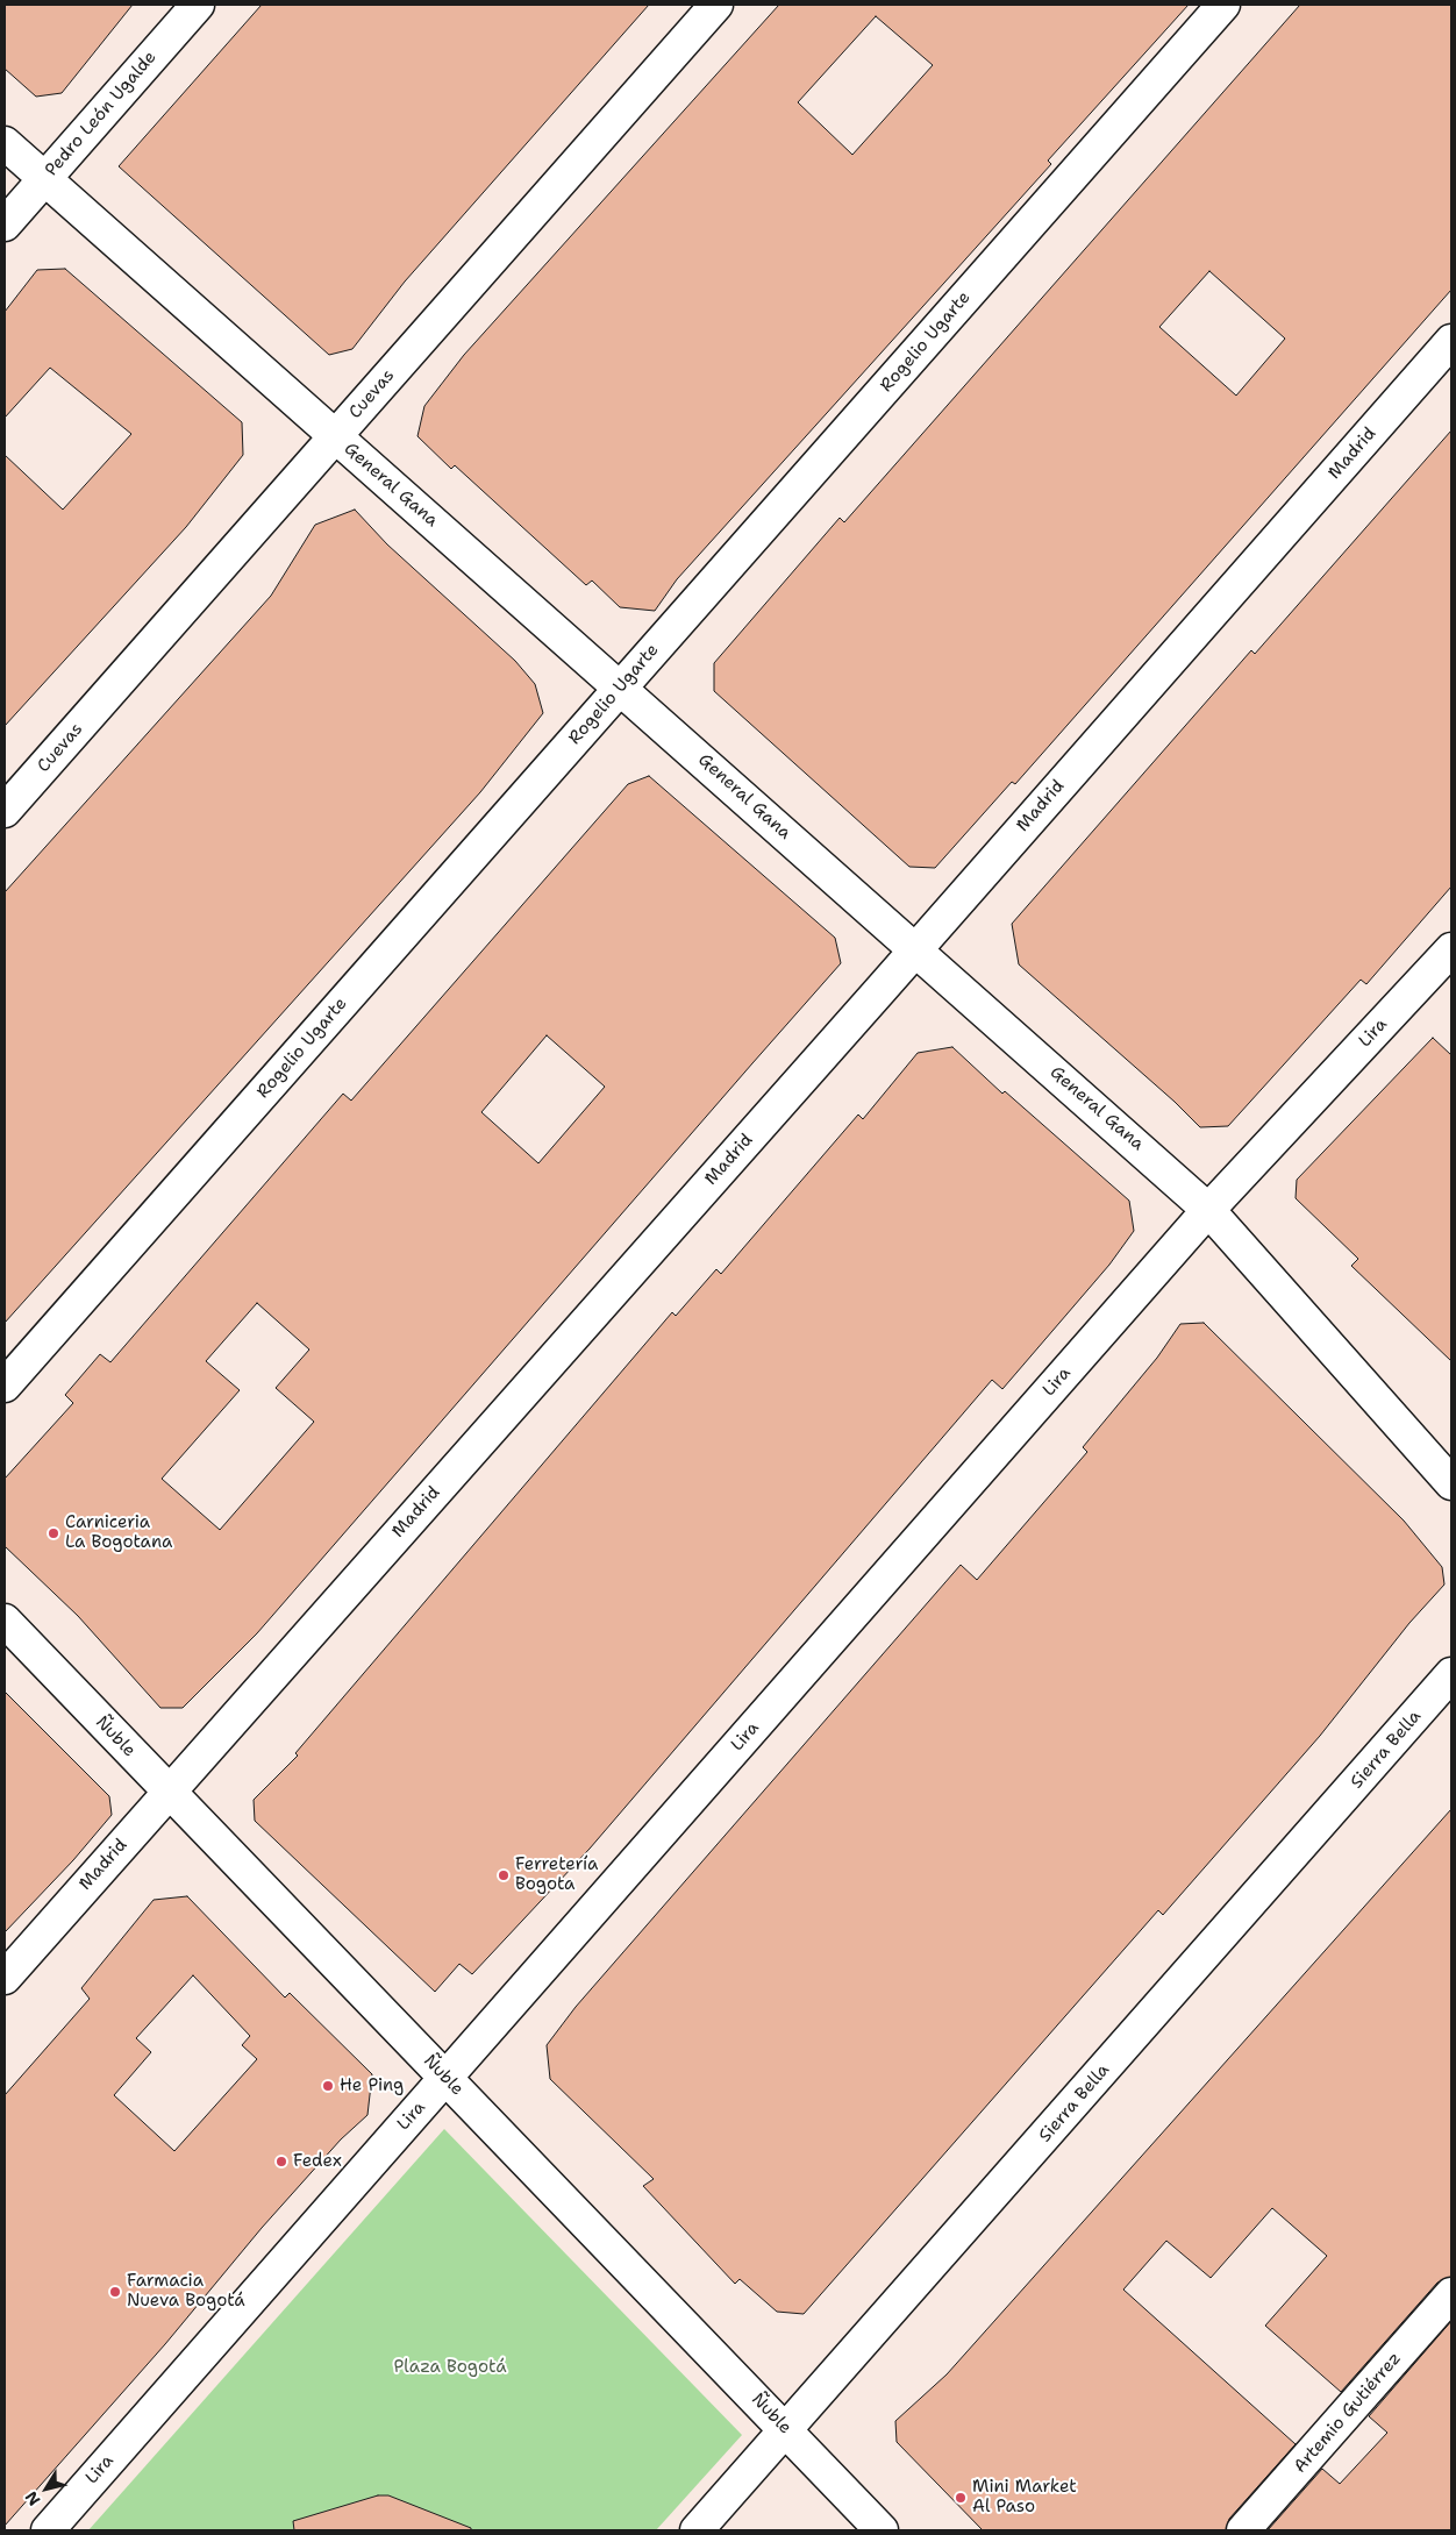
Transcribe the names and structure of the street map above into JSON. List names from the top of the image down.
{
  "streets": {
    "street": [
      "Pedro León Ugalde",
      "Rogelio Ugarte",
      "Cuevas",
      "Madrid",
      "General Gana",
      "Lira",
      "Ñuble",
      "Sierra Bella",
      "Artemio Gutiérrez"
    ]
  },
  "crossings": [
    ["Pedro León Ugalde", "General Gana"],
    ["Rogelio Ugarte", "General Gana"],
    ["Cuevas", "General Gana"],
    ["Madrid", "General Gana"],
    ["Madrid", "Ñuble"],
    ["General Gana", "Lira"],
    ["Lira", "Ñuble"],
    ["Ñuble", "Sierra Bella"]
  ],
  "parks": ["Plaza Bogotá"],
  "places": [
    "Carniceria La Bogotana",
    "Ferretería Bogota",
    "He Ping",
    "Fedex",
    "Farmacia Nueva Bogotá",
    "Mini Market Al Paso"
  ],
  "north": "bottom left"
}
